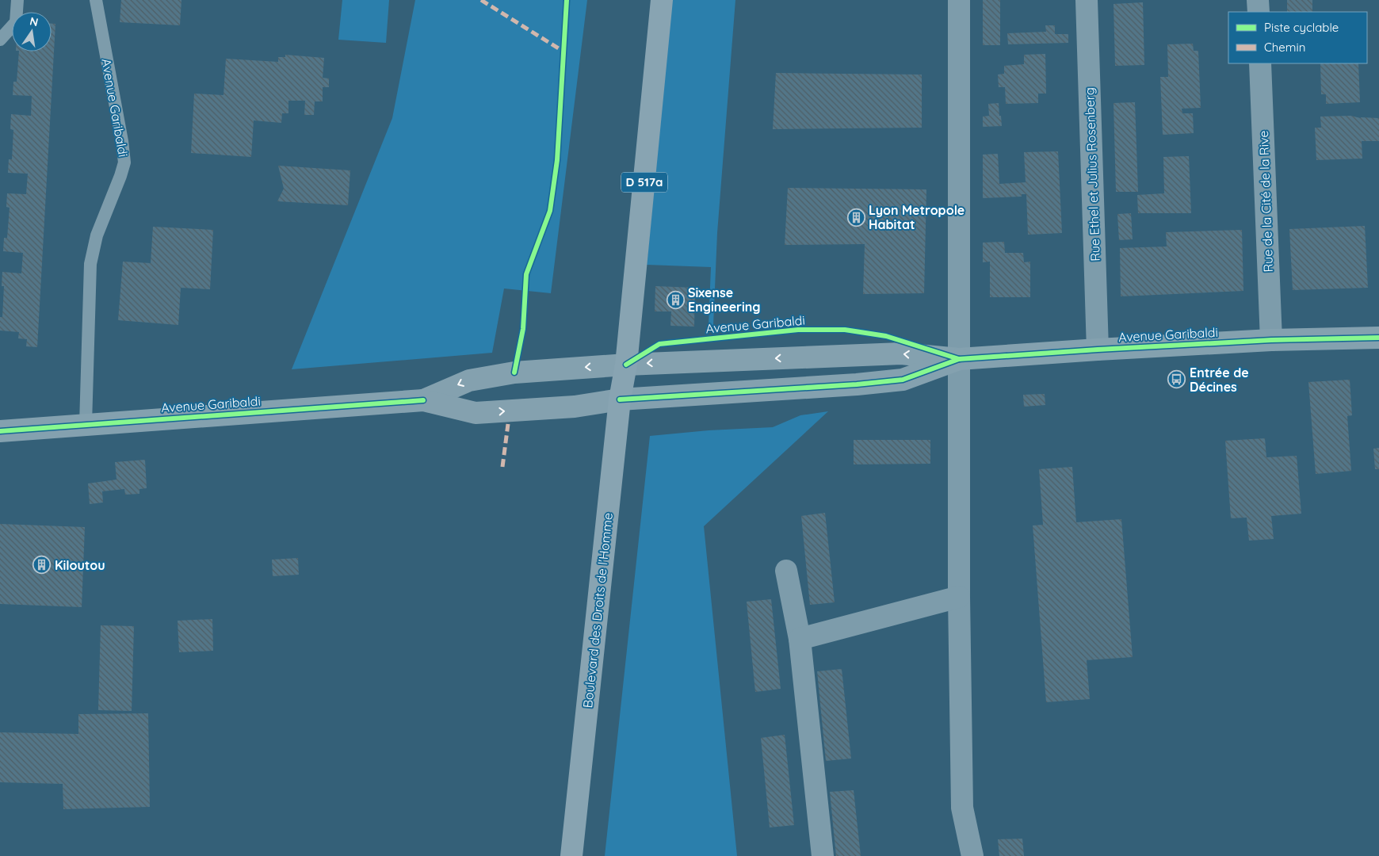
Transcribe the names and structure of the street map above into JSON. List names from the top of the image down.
{
  "streets": {
    "main road": ["Avenue Garibaldi", "D 517a", "Boulevard des Droits de l'Homme"],
    "street": ["Rue Ethel et Julius Rosenberg", "Rue de la Cité de la Rive"]
  },
  "crossings": [
    ["Avenue Garibaldi", "Rue Ethel et Julius Rosenberg"],
    ["Avenue Garibaldi", "D 517a"],
    ["Avenue Garibaldi", "Rue de la Cité de la Rive"],
    ["Avenue Garibaldi", "Boulevard des Droits de l'Homme"],
    ["D 517a", "Boulevard des Droits de l'Homme"]
  ],
  "places": {
    "building": ["Lyon Metropole Habitat", "Sixense Engineering", "Kiloutou"],
    "bus stop": ["Entrée de Décines"]
  },
  "legend": ["Piste cyclable", "Chemin"],
  "north": "top"
}
